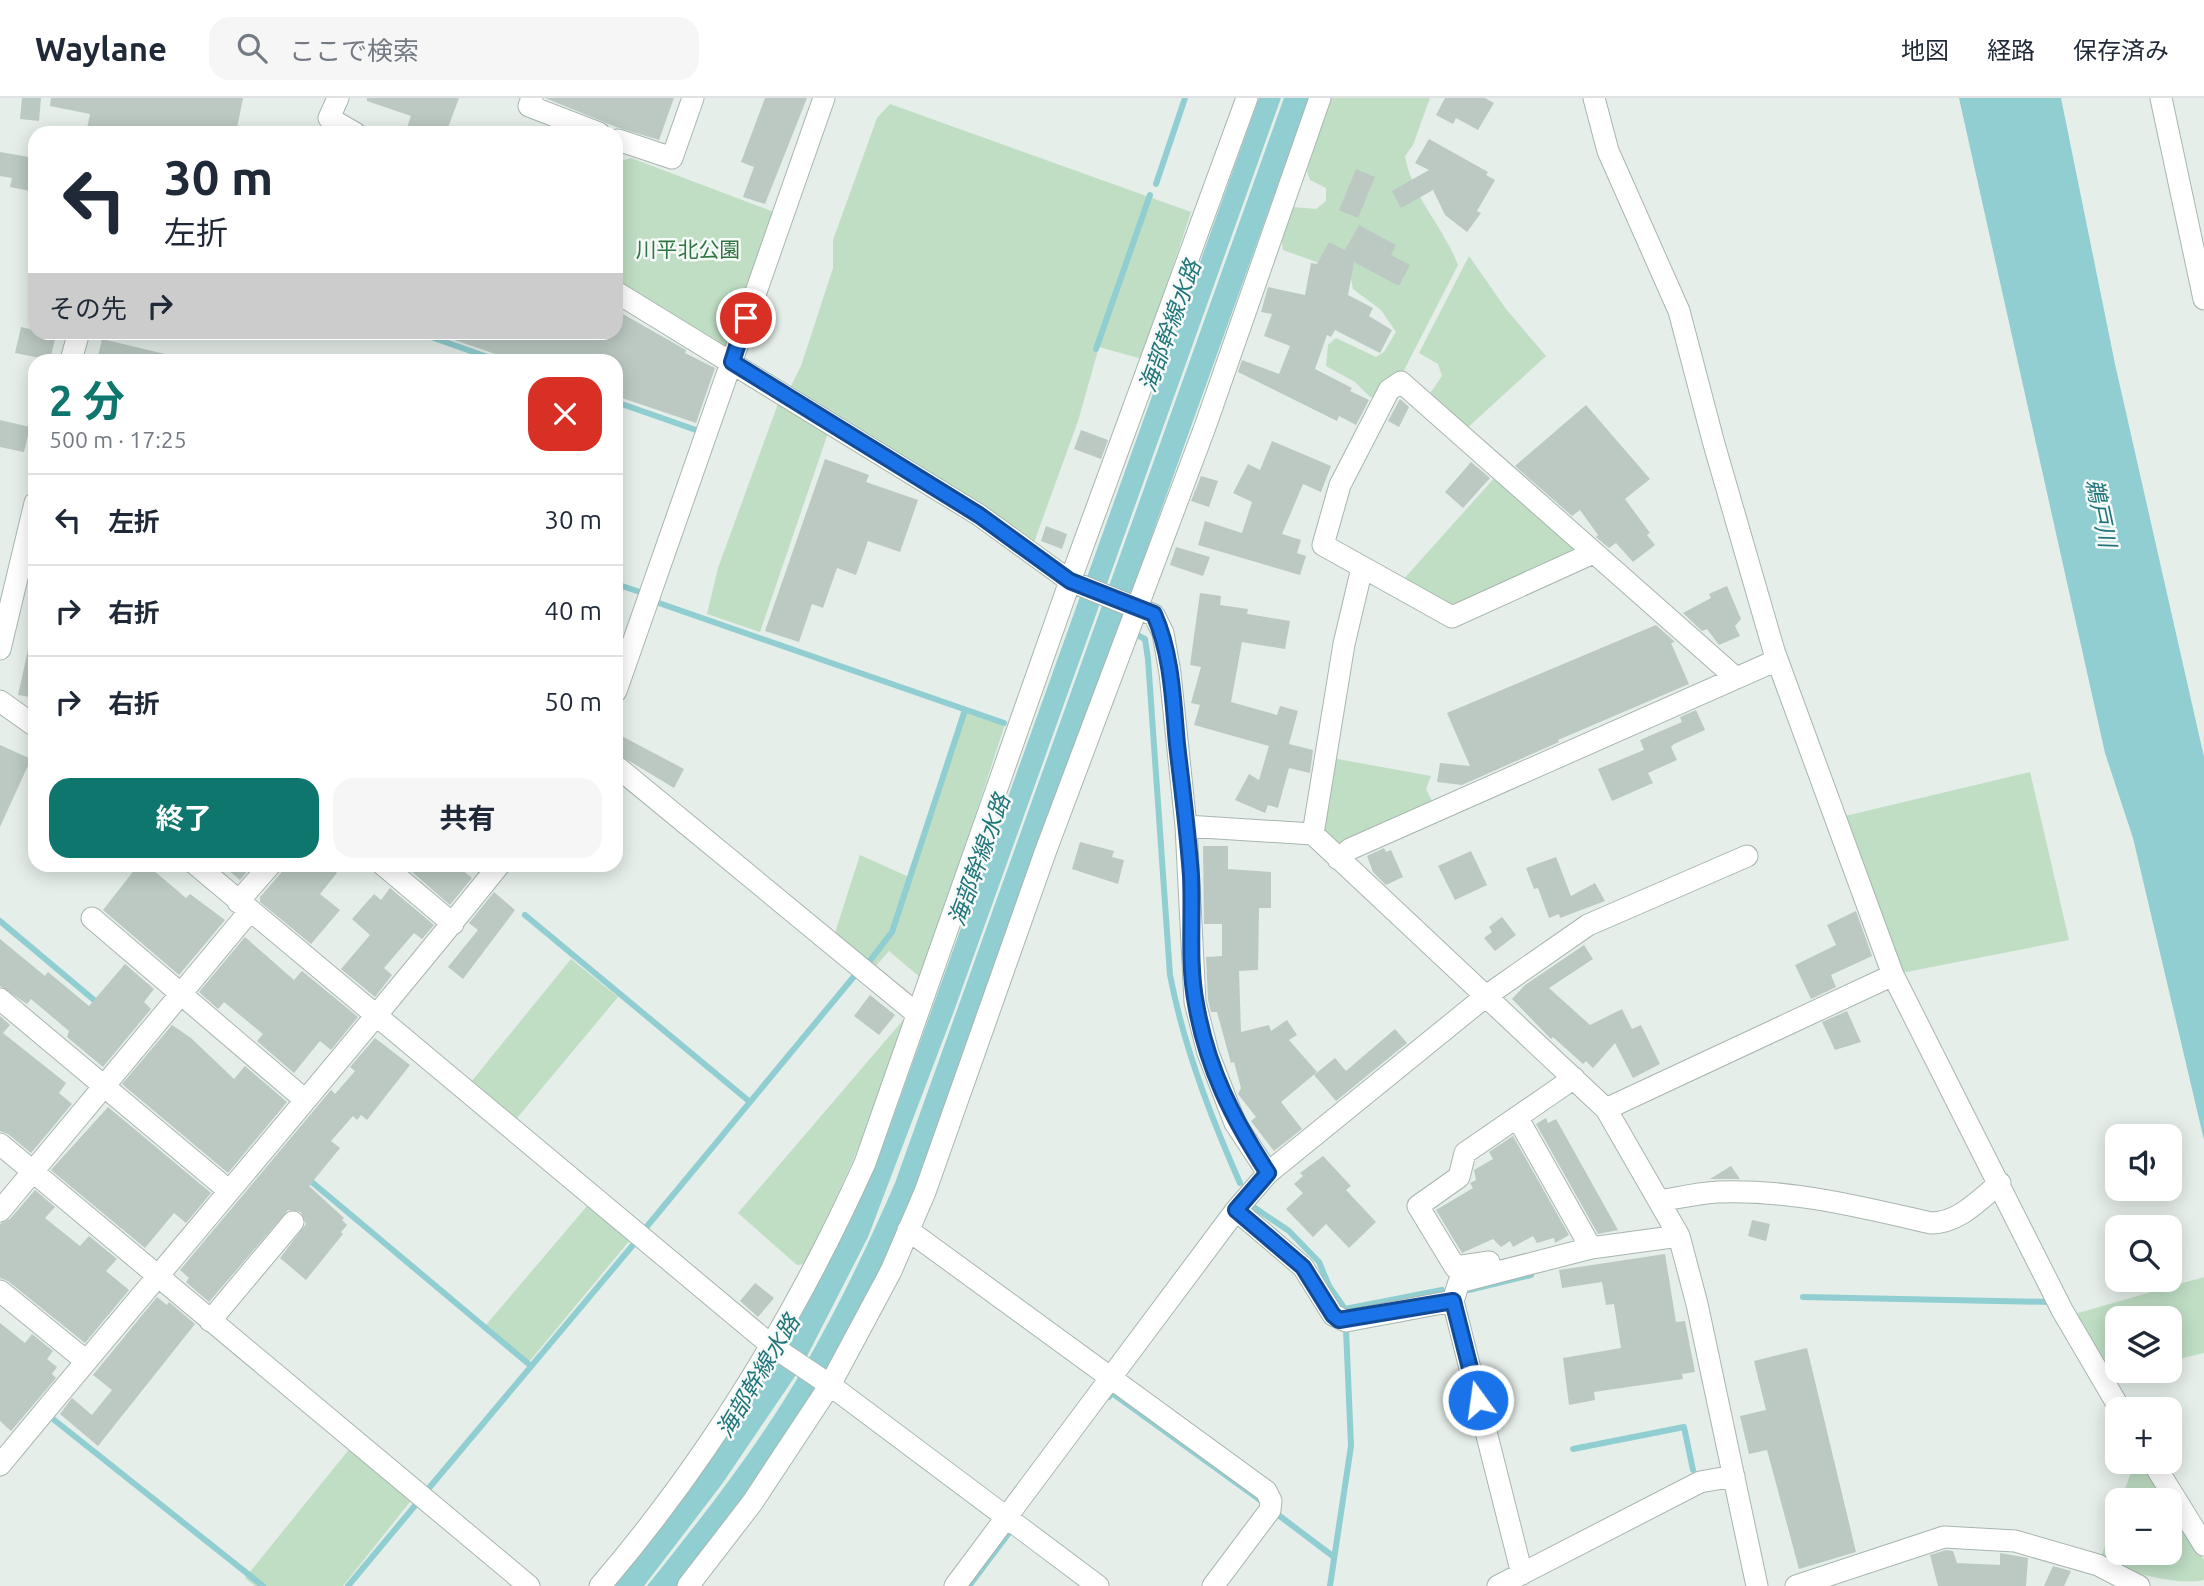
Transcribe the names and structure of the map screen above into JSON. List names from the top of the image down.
{
  "water": ["海部幹線水路", "鵜戸川"],
  "parks": ["川平北公園"],
  "page": {
    "header": "Waylane",
    "search": "ここで検索",
    "nav": ["地図", "経路", "保存済み"],
    "turn": ["30 m", "左折"],
    "then": "その先",
    "heading": ["2 分", "500 m · 17:25"],
    "list": [
      {
        "name": "左折",
        "value": "30 m"
      },
      {
        "name": "右折",
        "value": "40 m"
      },
      {
        "name": "右折",
        "value": "50 m"
      }
    ],
    "buttons": ["終了", "共有"],
    "map_buttons": ["+", "−"]
  }
}
